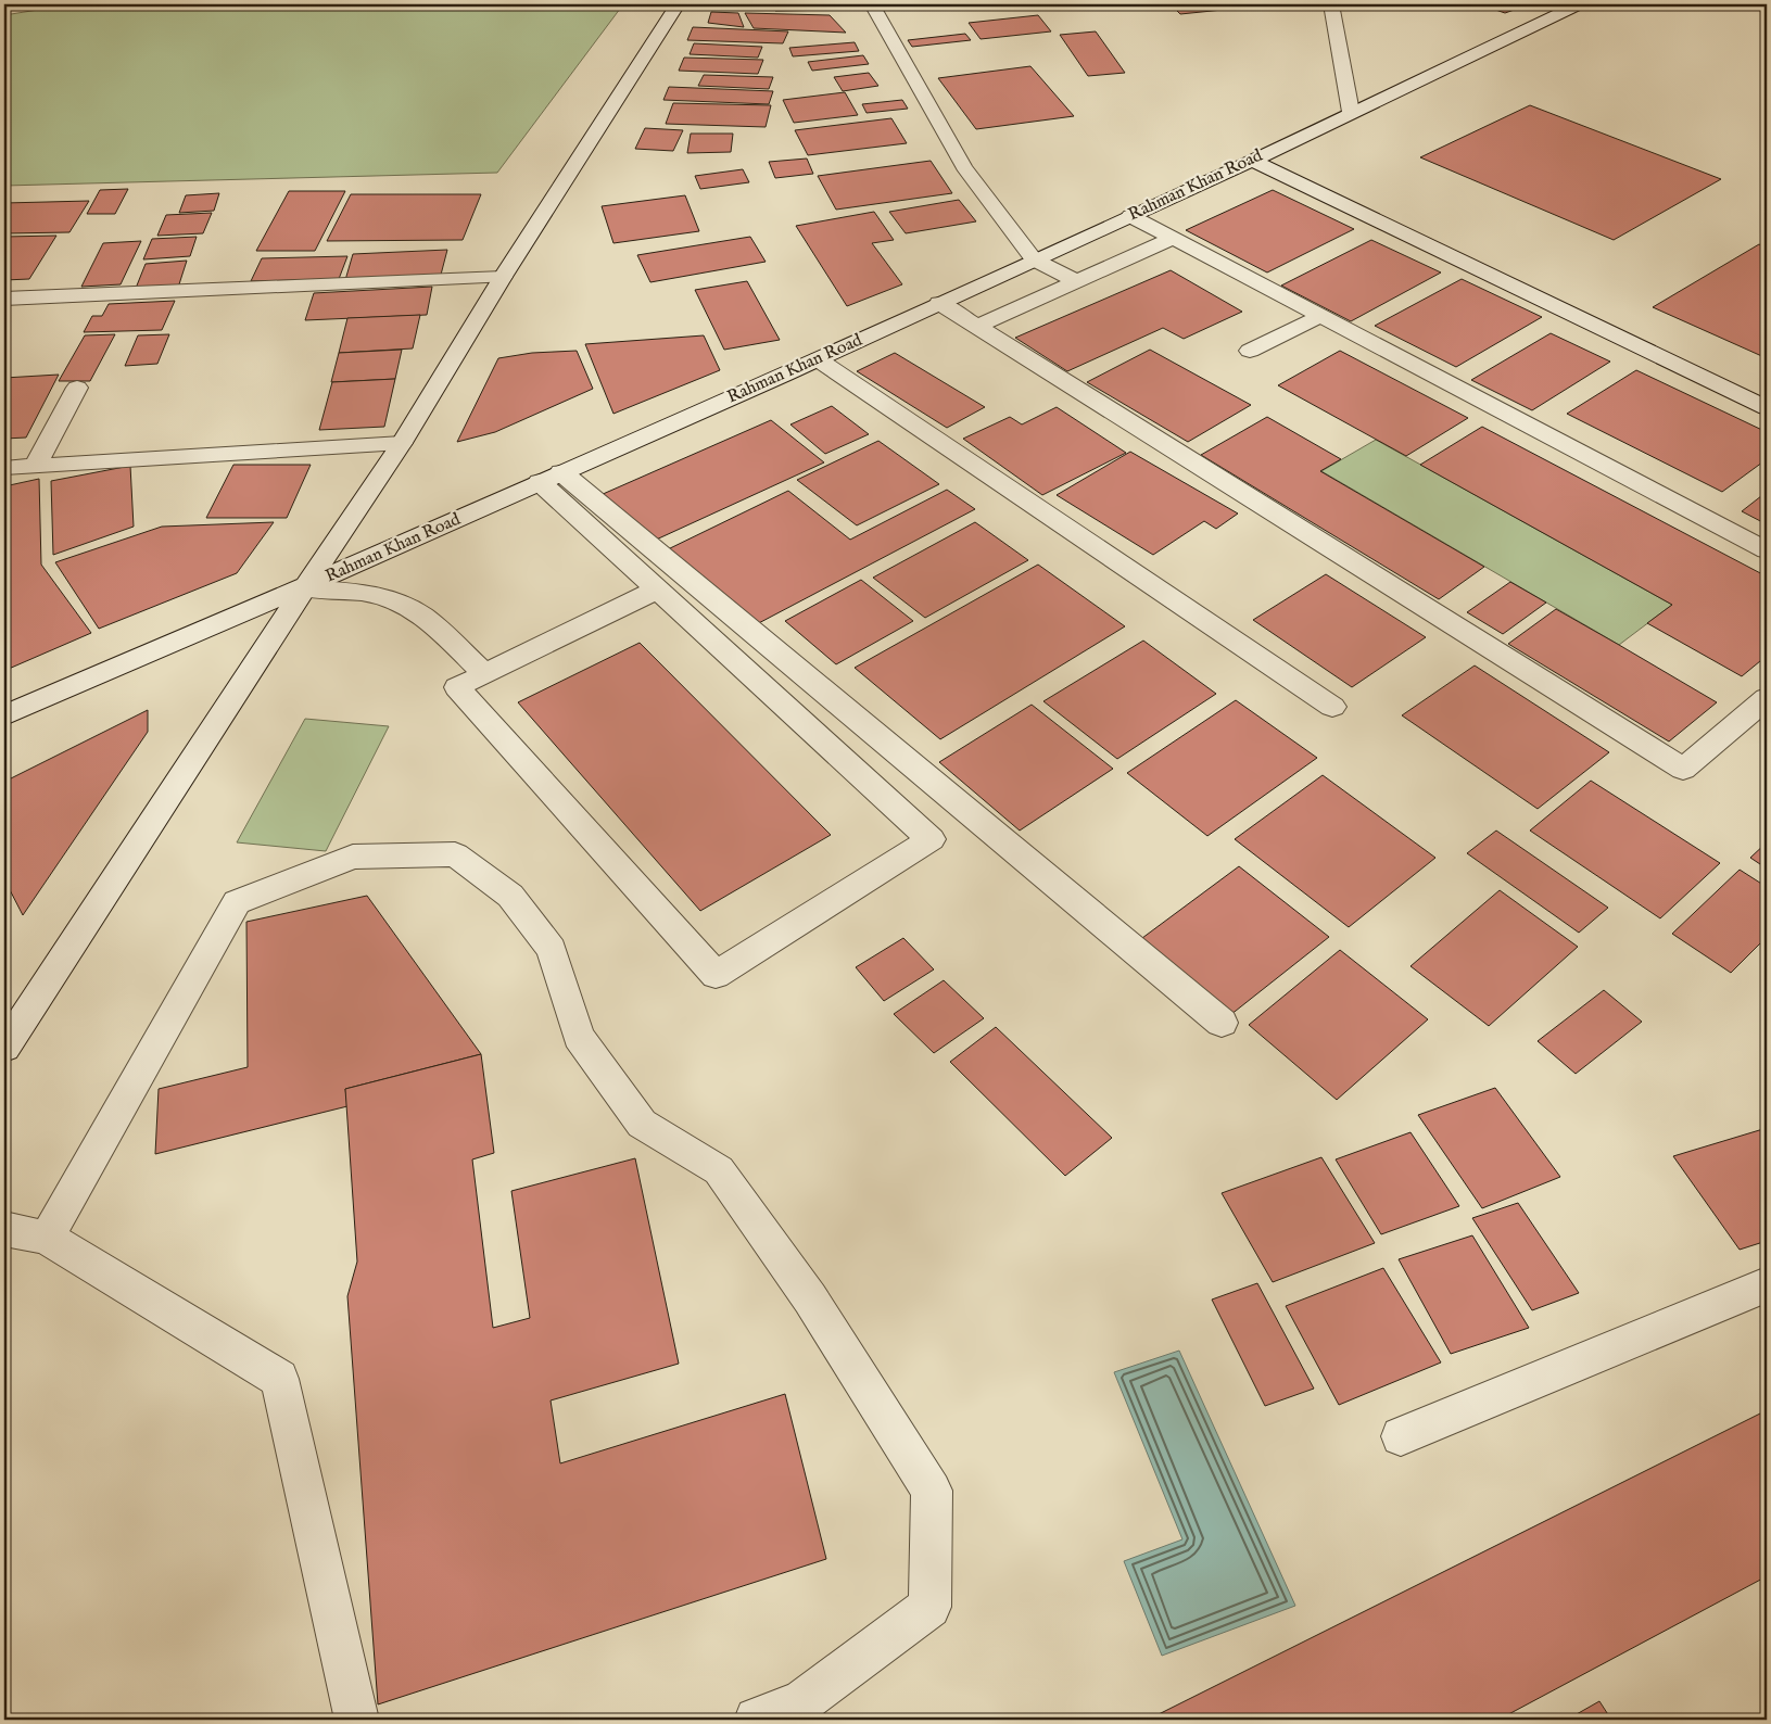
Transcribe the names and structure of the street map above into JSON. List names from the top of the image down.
{
  "streets": {
    "street": ["Rahman Khan Road"]
  }
}
